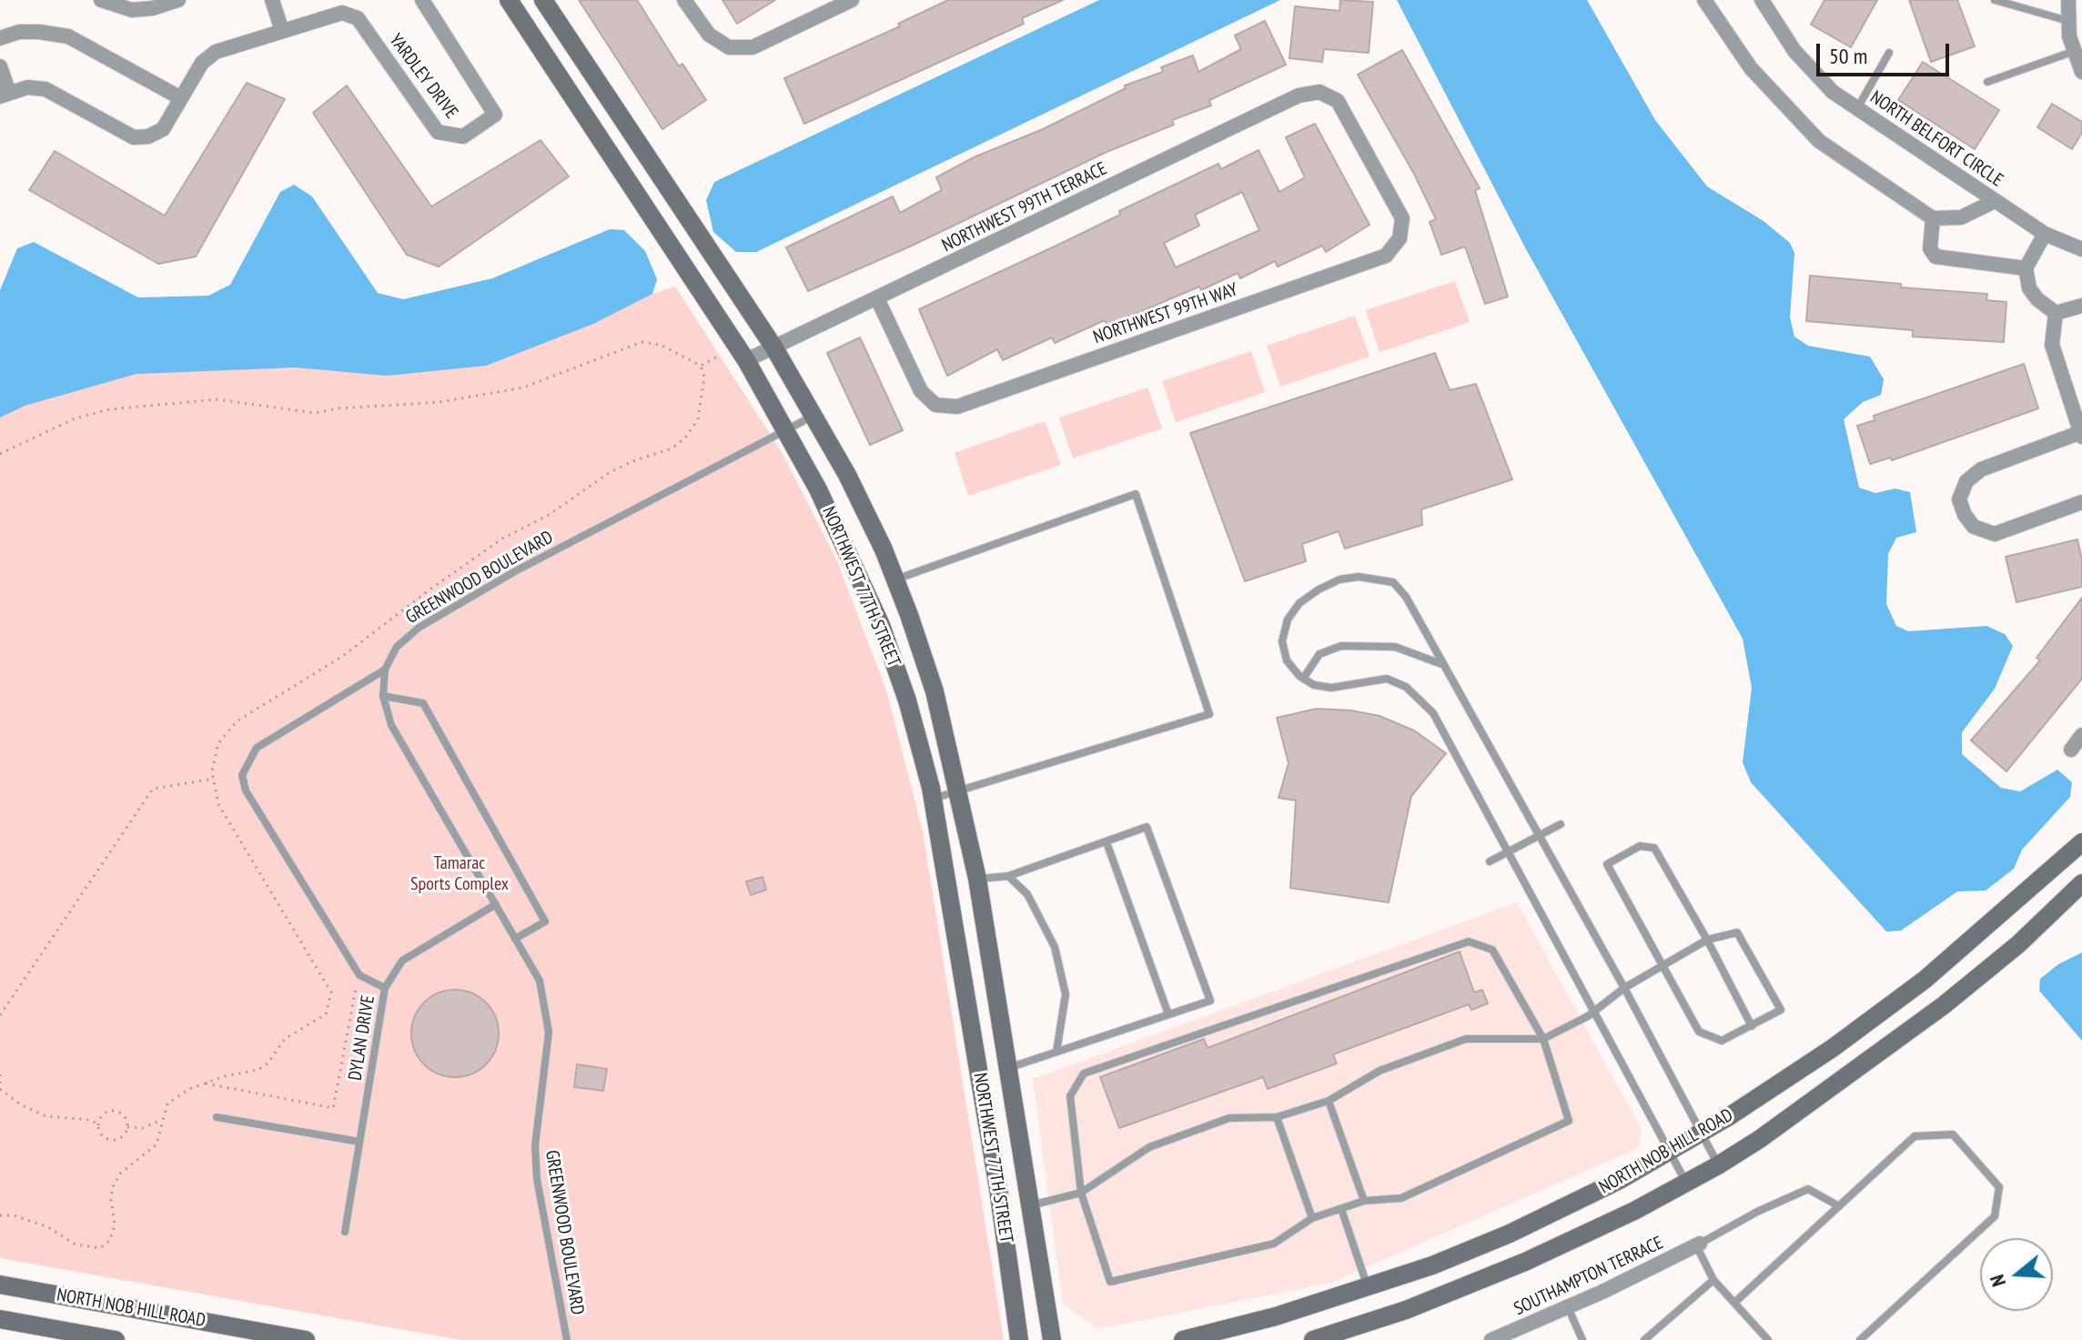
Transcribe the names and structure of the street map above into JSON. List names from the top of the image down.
{
  "streets": {
    "street": [
      "YARDLEY DRIVE",
      "NORTH BELFORT CIRCLE",
      "NORTHWEST 99TH TERRACE",
      "NORTHWEST 99TH WAY",
      "NORTHWEST 77TH STREET",
      "NORTH NOB HILL ROAD",
      "SOUTHAMPTON TERRACE"
    ],
    "lane": ["GREENWOOD BOULEVARD", "DYLAN DRIVE"]
  },
  "crossings": [
    ["NORTHWEST 99TH TERRACE", "NORTHWEST 99TH WAY"],
    ["NORTHWEST 99TH TERRACE", "NORTHWEST 77TH STREET"],
    ["GREENWOOD BOULEVARD", "NORTHWEST 77TH STREET"],
    ["GREENWOOD BOULEVARD", "DYLAN DRIVE"]
  ],
  "parks": ["Tamarac Sports Complex"],
  "scale_bar": "50 m",
  "north": "left"
}
